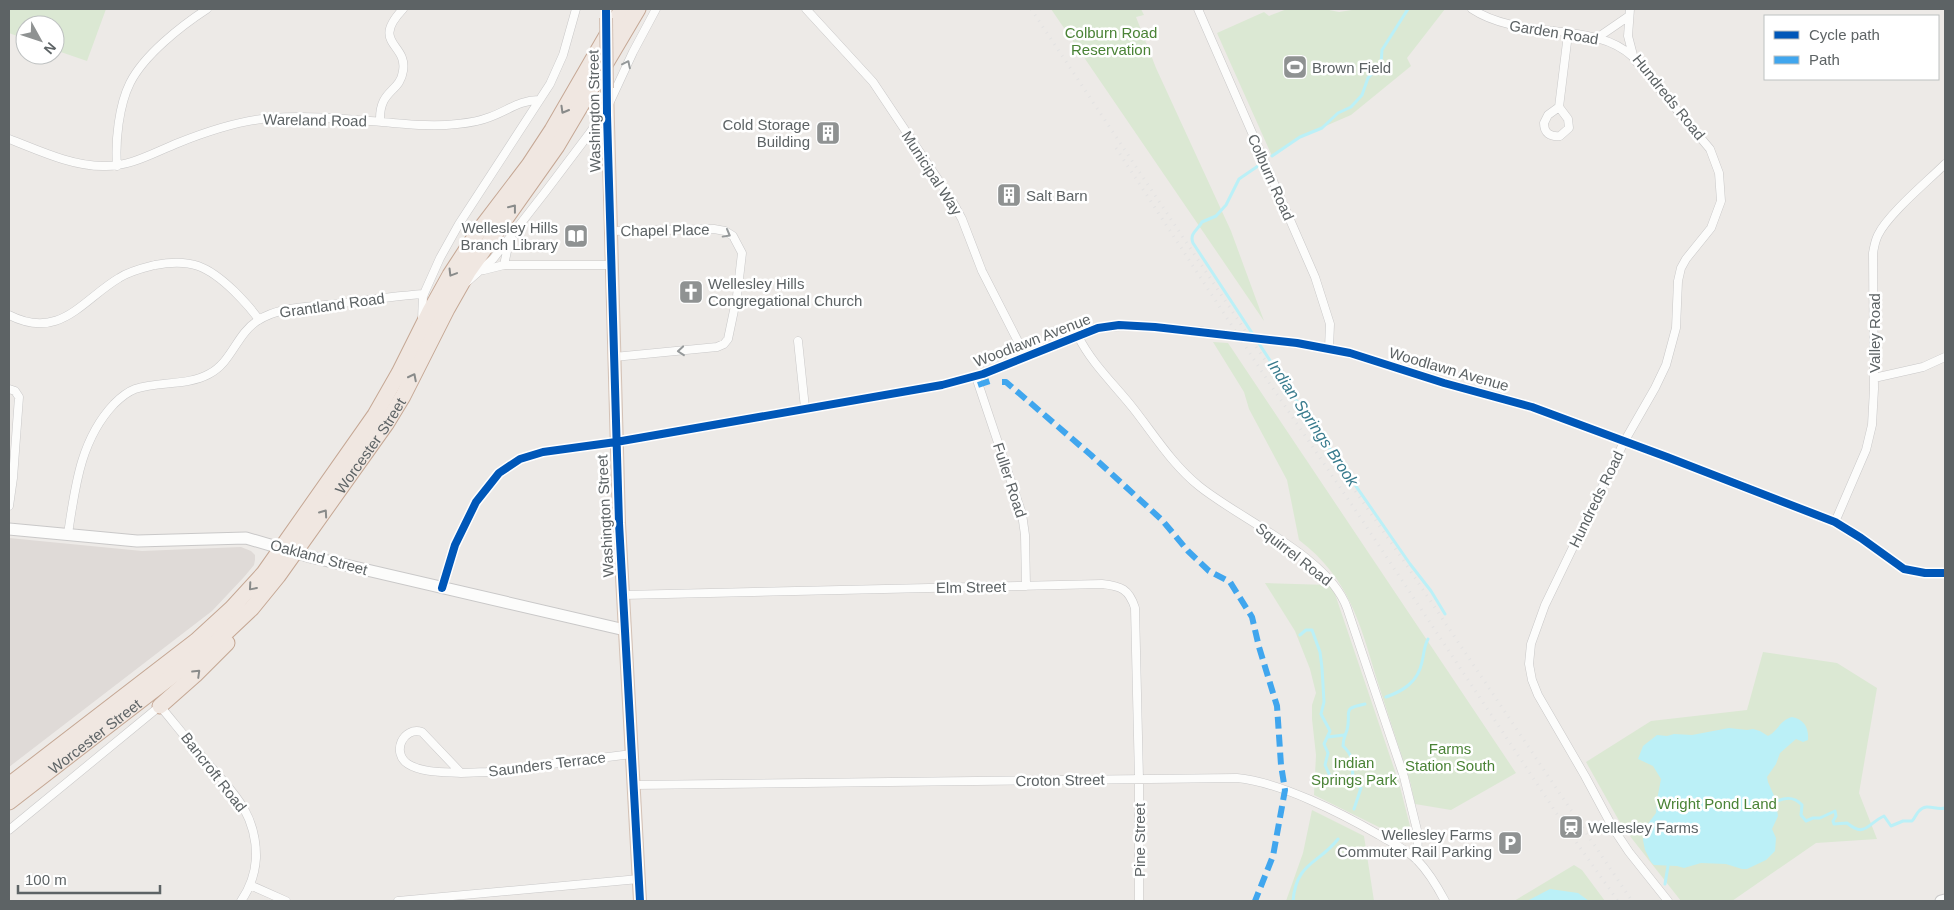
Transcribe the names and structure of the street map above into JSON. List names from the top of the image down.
{
  "streets": {
    "highway": ["Worcester Street"],
    "main road": ["Washington Street"],
    "street": [
      "Garden Road",
      "Hundreds Road",
      "Wareland Road",
      "Municipal Way",
      "Colburn Road",
      "Chapel Place",
      "Grantland Road",
      "Valley Road",
      "Woodlawn Avenue",
      "Fuller Road",
      "Squirrel Road",
      "Oakland Street",
      "Elm Street",
      "Saunders Terrace",
      "Bancroft Road",
      "Croton Street",
      "Pine Street"
    ]
  },
  "crossings": [
    ["Garden Road", "Hundreds Road"],
    ["Hundreds Road", "Woodlawn Avenue"],
    ["Washington Street", "Chapel Place"],
    ["Washington Street", "Woodlawn Avenue"],
    ["Washington Street", "Oakland Street"],
    ["Washington Street", "Elm Street"],
    ["Washington Street", "Saunders Terrace"],
    ["Washington Street", "Croton Street"],
    ["Municipal Way", "Woodlawn Avenue"],
    ["Colburn Road", "Woodlawn Avenue"],
    ["Grantland Road", "Oakland Street"],
    ["Valley Road", "Woodlawn Avenue"],
    ["Woodlawn Avenue", "Fuller Road"],
    ["Woodlawn Avenue", "Squirrel Road"],
    ["Woodlawn Avenue", "Oakland Street"],
    ["Worcester Street", "Oakland Street"],
    ["Fuller Road", "Elm Street"],
    ["Squirrel Road", "Croton Street"],
    ["Elm Street", "Croton Street"],
    ["Elm Street", "Pine Street"],
    ["Croton Street", "Pine Street"]
  ],
  "water": ["Indian Springs Brook"],
  "parks": [
    "Colburn Road Reservation",
    "Farms Station South",
    "Indian Springs Park",
    "Wright Pond Land"
  ],
  "places": {
    "sports": ["Brown Field"],
    "building": ["Cold Storage Building", "Salt Barn"],
    "library": ["Wellesley Hills Branch Library"],
    "church": ["Wellesley Hills Congregational Church"],
    "station": ["Wellesley Farms"],
    "parking": ["Wellesley Farms Commuter Rail Parking"]
  },
  "legend": ["Cycle path", "Path"],
  "scale_bar": "100 m",
  "north": "bottom right"
}
